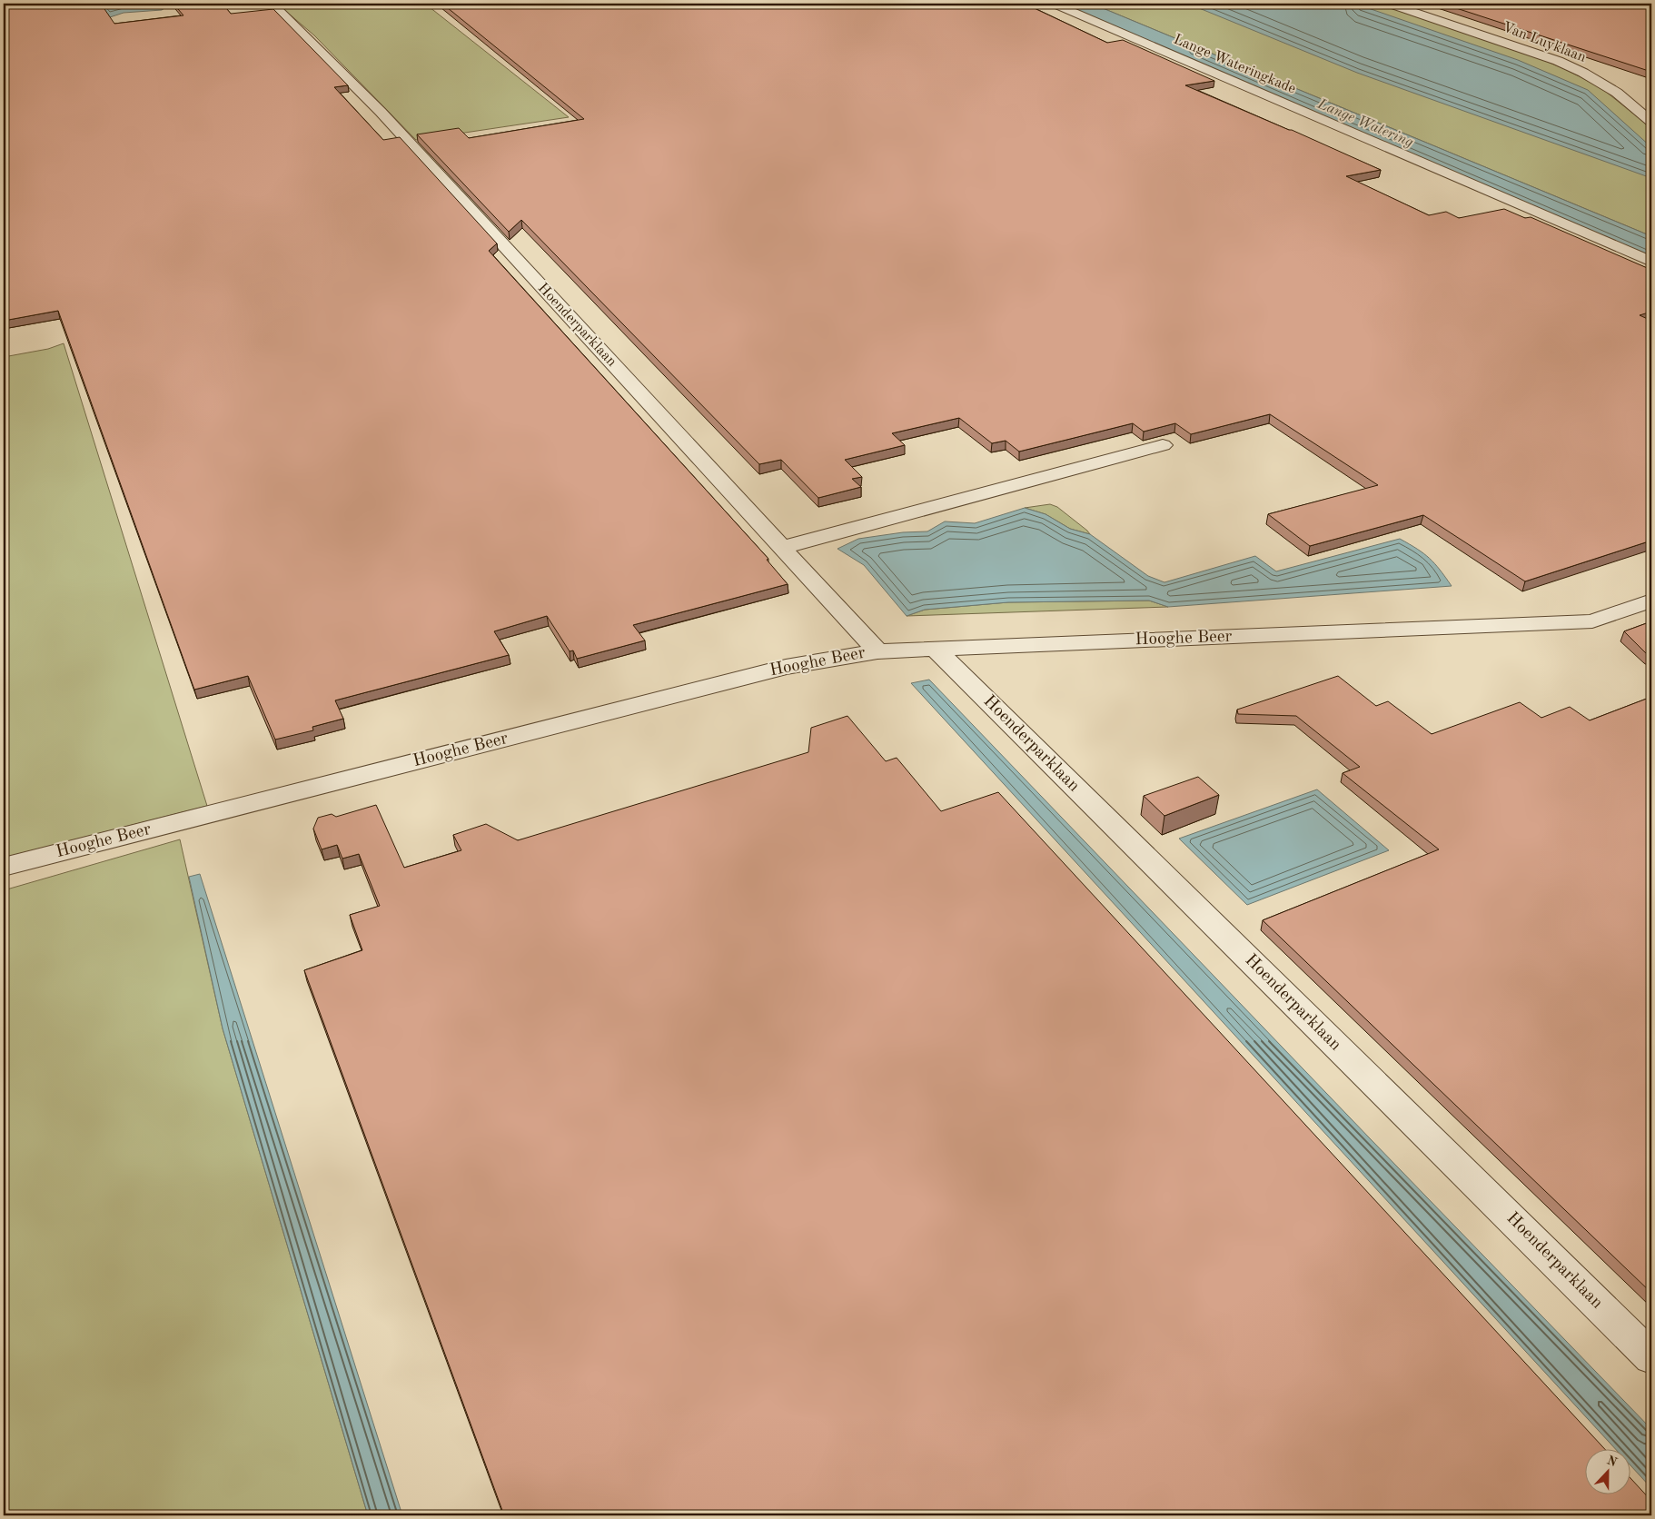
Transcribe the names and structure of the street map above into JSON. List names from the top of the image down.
{
  "streets": {
    "street": [
      "Van Luyklaan",
      "Lange Wateringkade",
      "Hoenderparklaan",
      "Hooghe Beer"
    ]
  },
  "crossings": [
    ["Hoenderparklaan", "Hooghe Beer"]
  ],
  "water": ["Lange Watering"],
  "north": "top"
}
